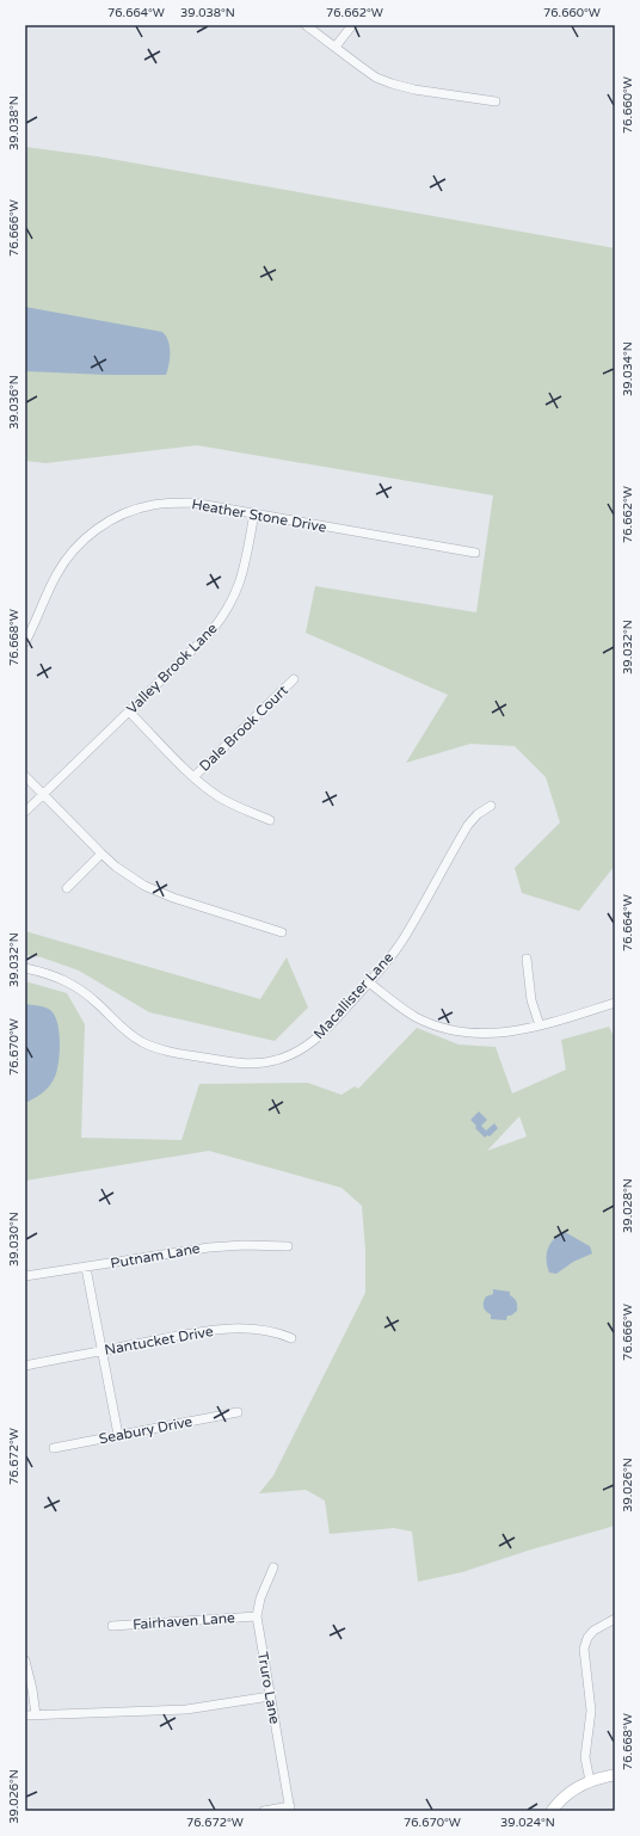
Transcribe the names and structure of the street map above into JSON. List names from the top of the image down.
{
  "streets": {
    "street": [
      "Heather Stone Drive",
      "Valley Brook Lane",
      "Dale Brook Court",
      "Macallister Lane",
      "Putnam Lane",
      "Nantucket Drive",
      "Seabury Drive",
      "Fairhaven Lane",
      "Truro Lane"
    ]
  },
  "crossings": [
    ["Heather Stone Drive", "Valley Brook Lane"],
    ["Fairhaven Lane", "Truro Lane"]
  ],
  "coordinates": [
    "76.664°W",
    "39.038°N",
    "76.662°W",
    "76.660°W",
    "76.666°W",
    "39.034°N",
    "39.036°N",
    "76.668°W",
    "39.032°N",
    "76.670°W",
    "39.028°N",
    "39.030°N",
    "76.672°W",
    "39.026°N",
    "39.024°N"
  ]
}
